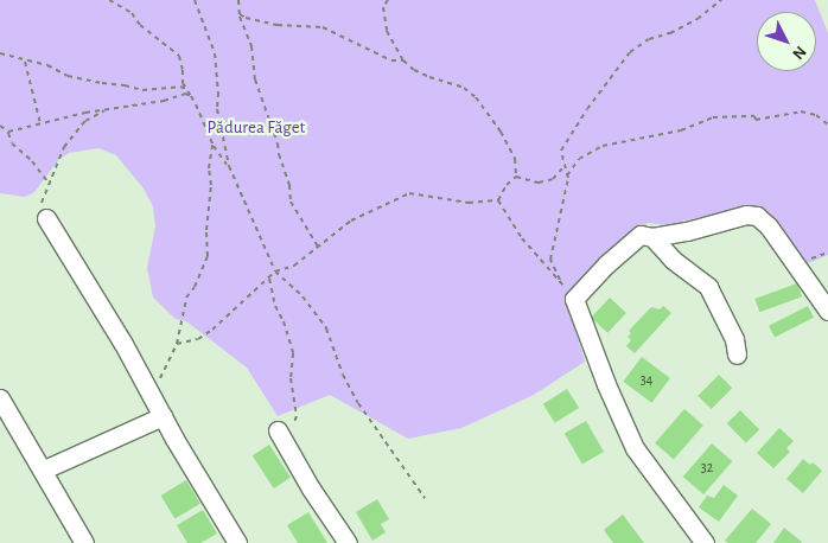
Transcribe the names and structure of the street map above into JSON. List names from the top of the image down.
{
  "parks": ["Pădurea Făget"],
  "house_numbers": ["34", "32"],
  "north": "bottom right"
}
